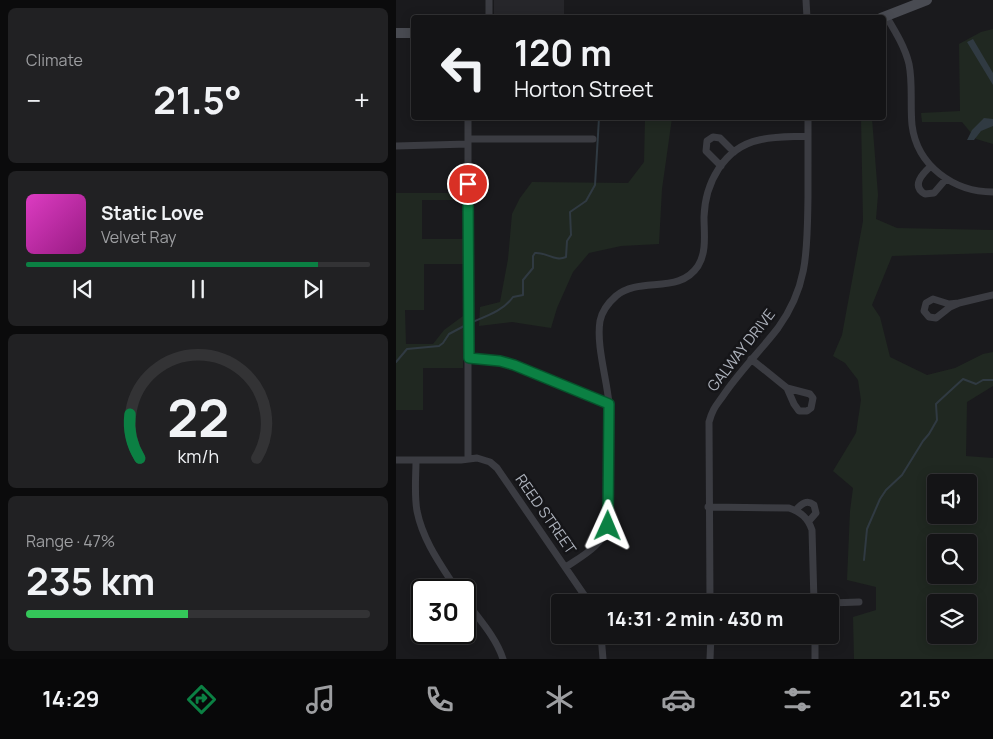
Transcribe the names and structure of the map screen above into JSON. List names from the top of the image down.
{
  "streets": {
    "street": ["GALWAY DRIVE", "REED STREET"]
  },
  "page": {
    "tile": [
      "Climate",
      ["Range · 47%", "235 km"]
    ],
    "turn": ["120 m", "Horton Street"],
    "heat": ["−", "21.5°", "+"],
    "song": ["Static Love", "Velvet Ray"],
    "limit": "30",
    "trip": "14:31 · 2 min · 430 m",
    "tabs": ["14:29", "21.5°"],
    "gauge": ["22", "km/h"]
  }
}
